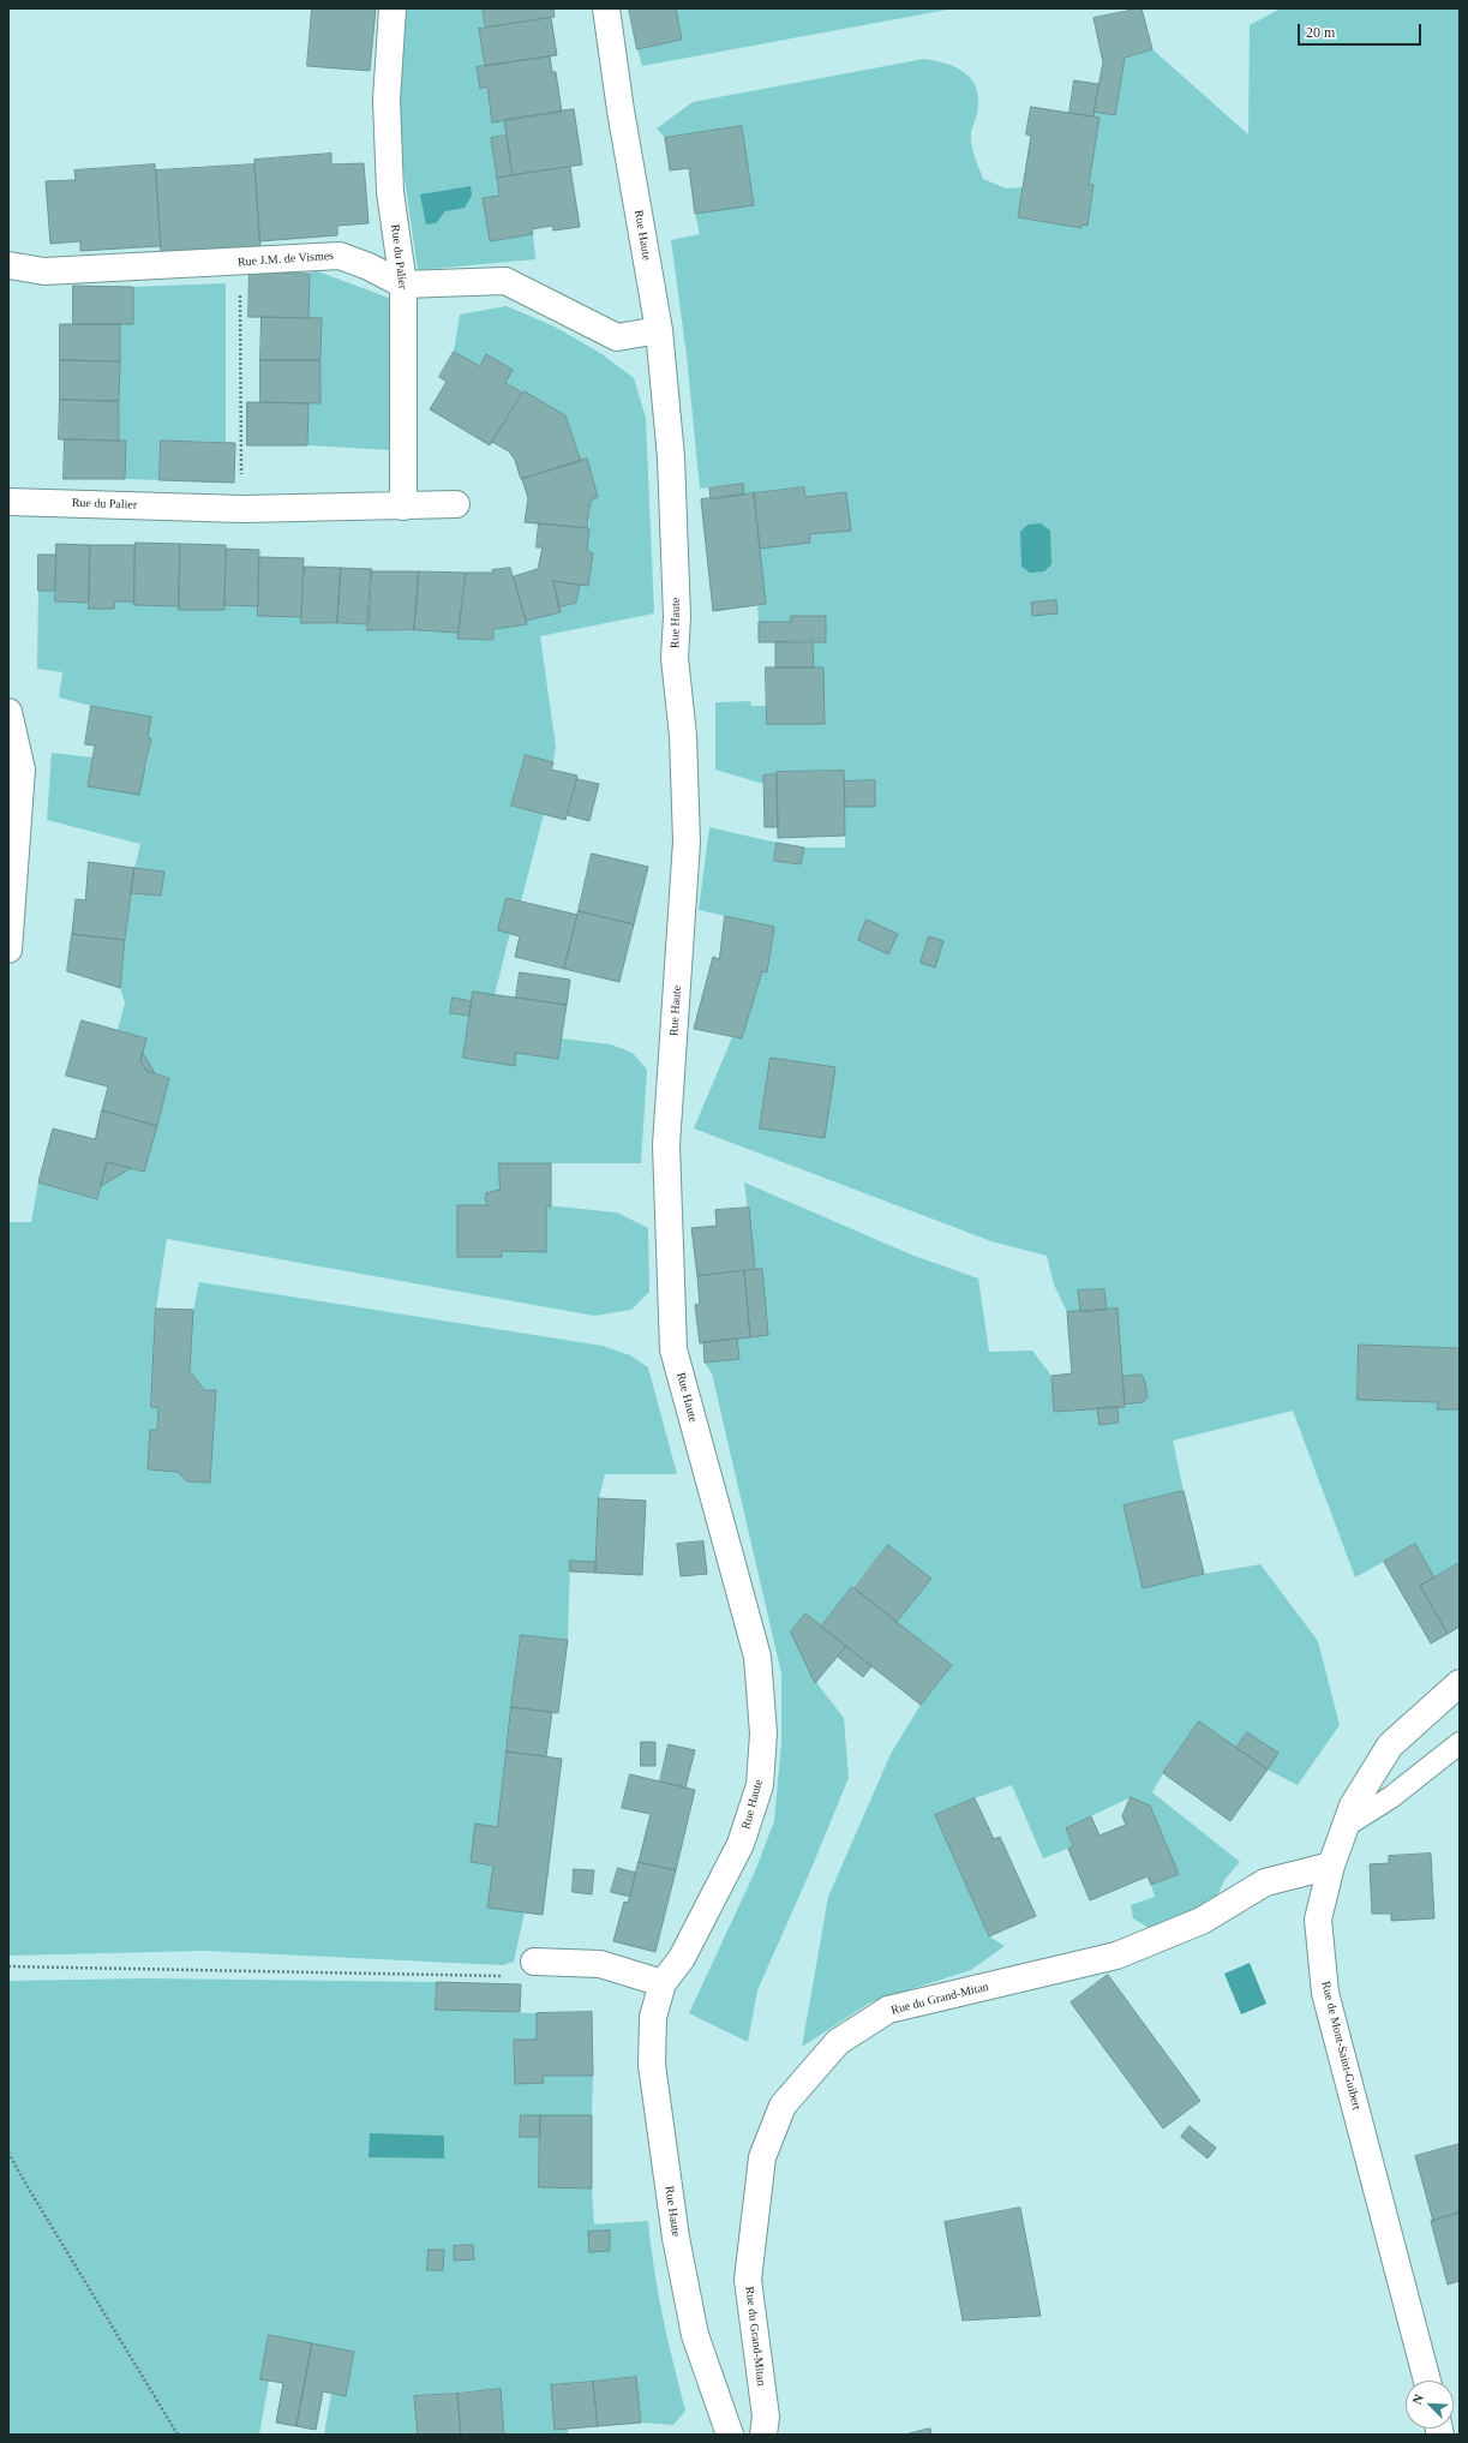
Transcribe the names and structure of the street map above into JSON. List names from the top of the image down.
{
  "streets": {
    "street": [
      "Rue Haute",
      "Rue du Palier",
      "Rue J.M. de Vismes",
      "Rue du Grand-Mitan",
      "Rue de Mont-Saint-Guibert"
    ]
  },
  "crossings": [
    ["Rue Haute", "Rue J.M. de Vismes"],
    ["Rue du Palier", "Rue J.M. de Vismes"],
    ["Rue du Grand-Mitan", "Rue de Mont-Saint-Guibert"]
  ],
  "scale_bar": "20 m",
  "north": "top left"
}
